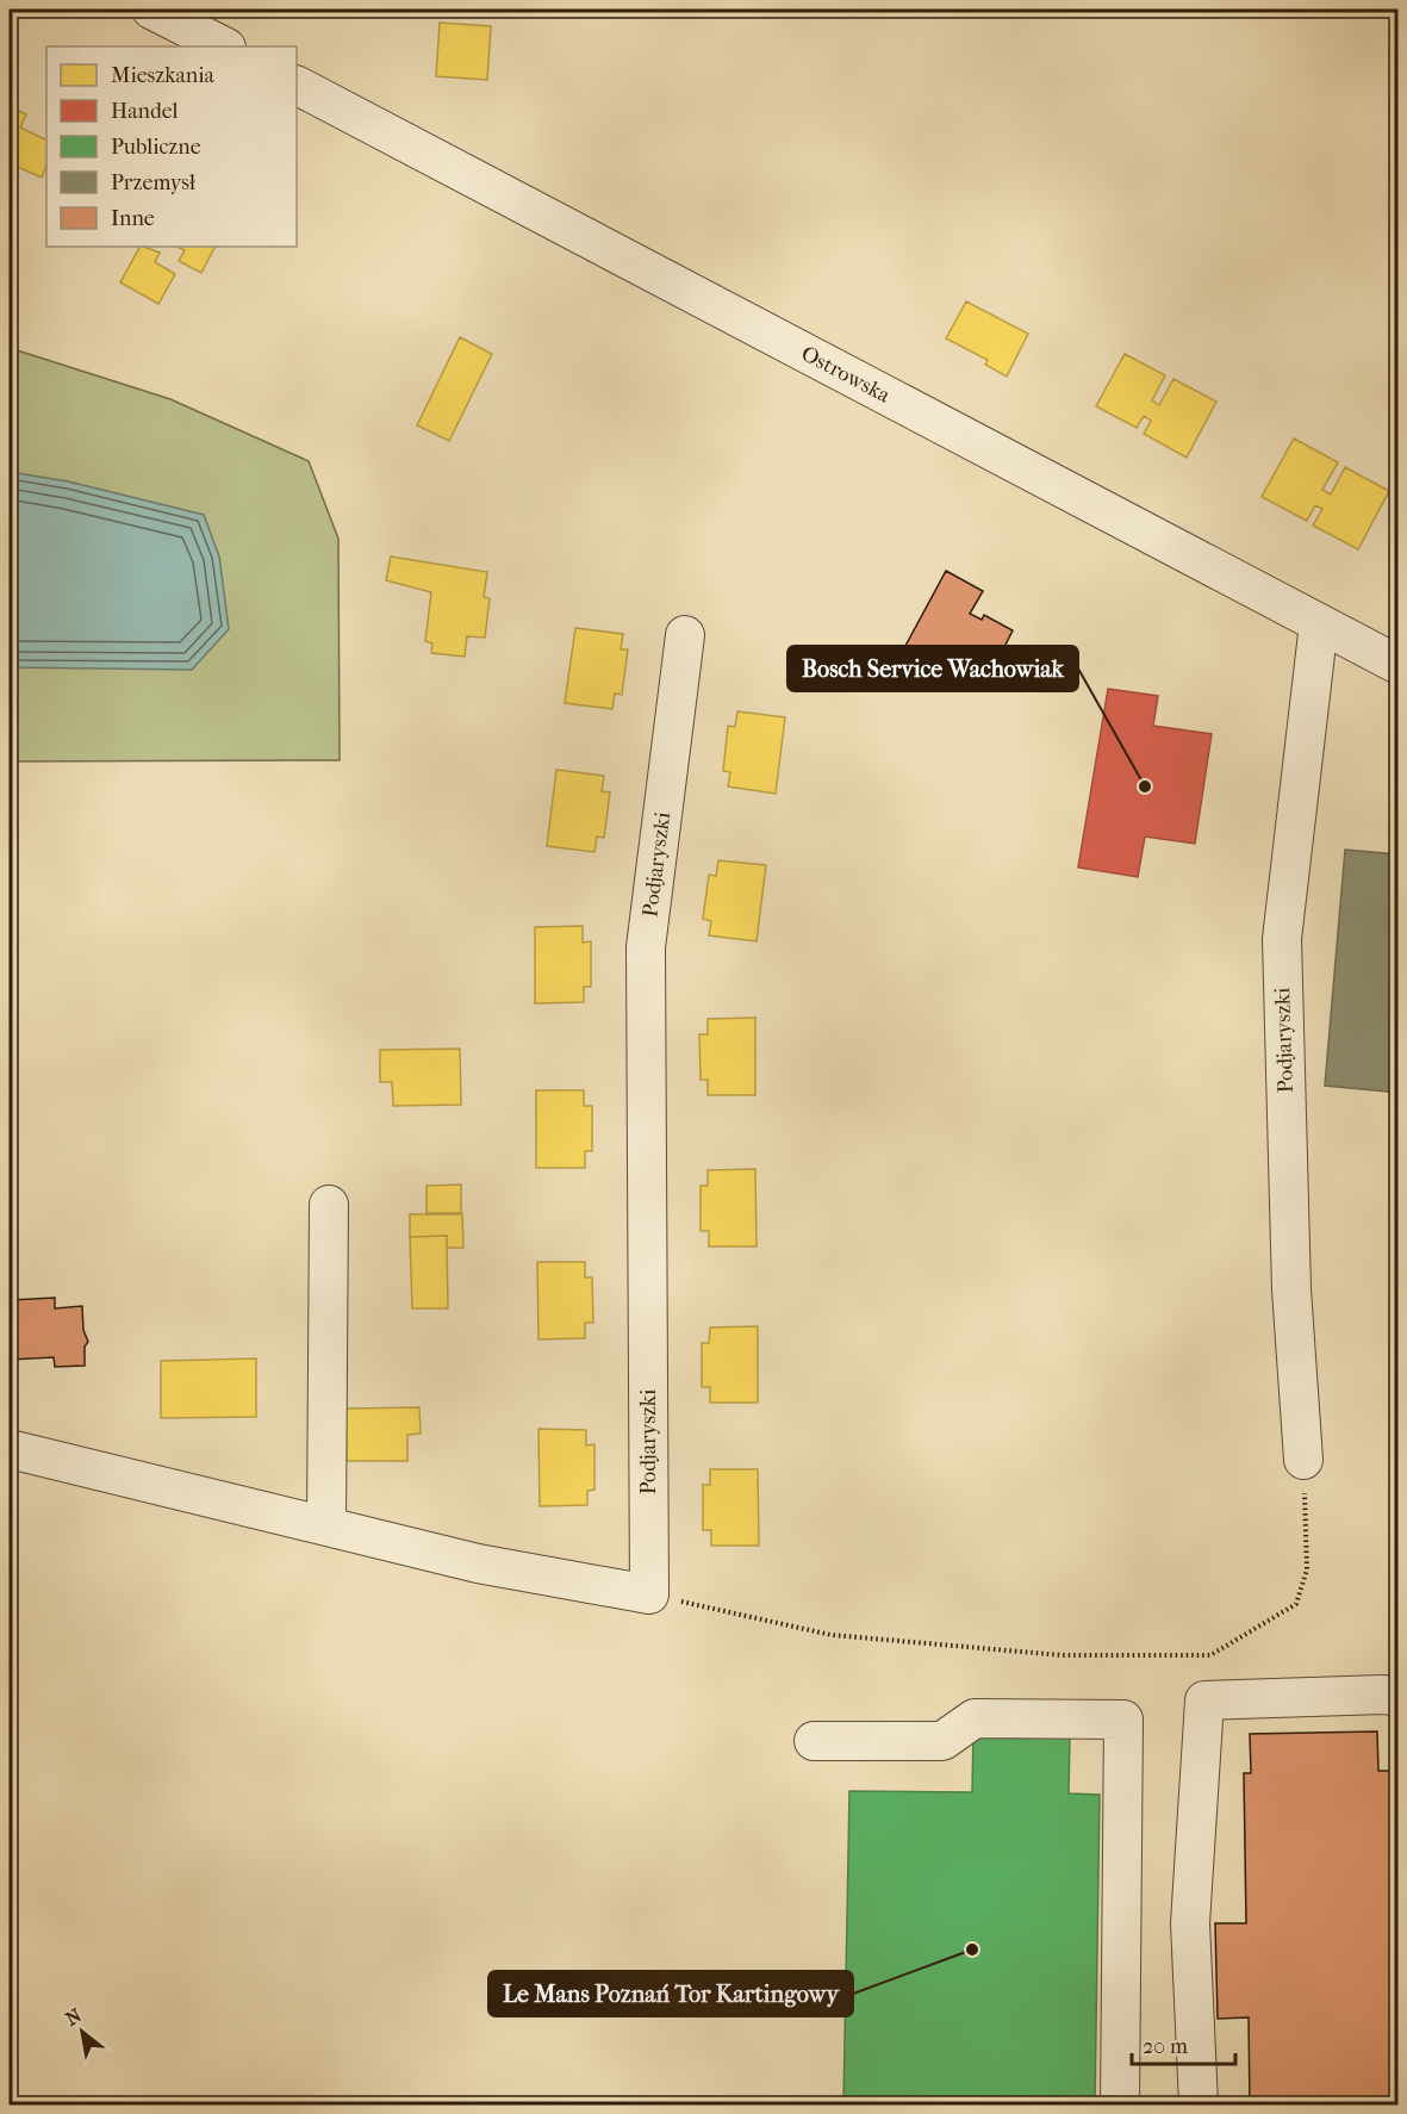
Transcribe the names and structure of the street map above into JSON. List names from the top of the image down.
{
  "streets": {
    "street": ["Ostrowska", "Podjaryszki"]
  },
  "crossings": [
    ["Ostrowska", "Podjaryszki"]
  ],
  "places": ["Bosch Service Wachowiak", "Le Mans Poznań Tor Kartingowy"],
  "legend": [
    "Mieszkania",
    "Handel",
    "Publiczne",
    "Przemysł",
    "Inne"
  ],
  "scale_bar": "20 m",
  "north": "top left"
}
